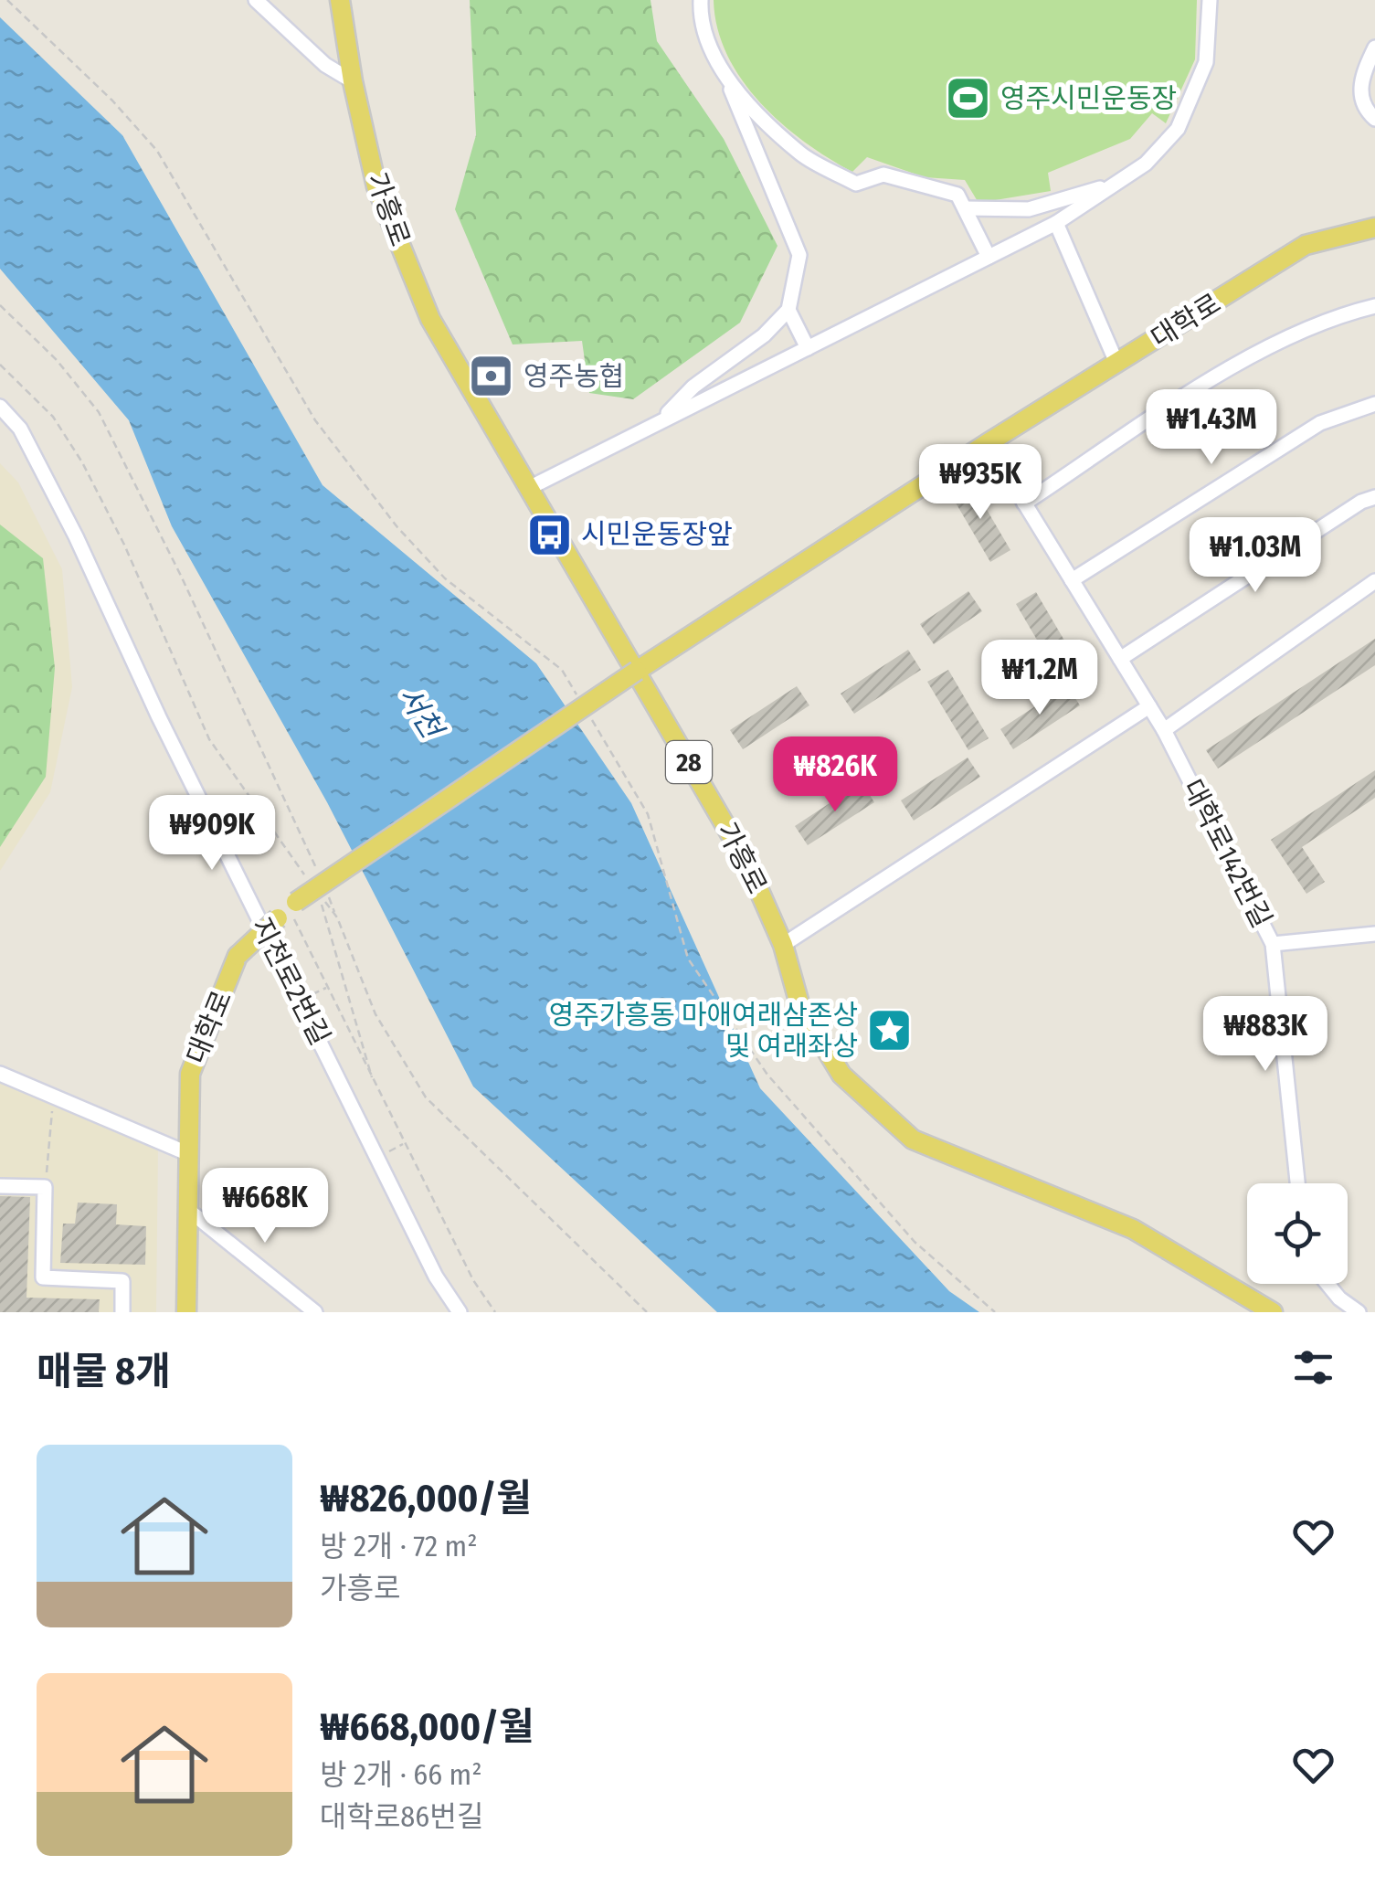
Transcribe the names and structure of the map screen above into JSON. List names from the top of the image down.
{
  "streets": {
    "main road": ["가흥로", "대학로", "28"],
    "street": ["대학로142번길", "지천로2번길"]
  },
  "crossings": [
    ["가흥로", "대학로"],
    ["대학로", "대학로142번길"]
  ],
  "water": ["서천"],
  "places": {
    "sports": ["영주시민운동장"],
    "bank": ["영주농협"],
    "bus stop": ["시민운동장앞"],
    "place": ["영주가흥동 마애여래삼존상 및 여래좌상"]
  },
  "page": {
    "price": [
      "₩1.43M",
      "₩935K",
      "₩1.03M",
      "₩1.2M",
      "₩826K",
      "₩909K",
      "₩883K",
      "₩668K"
    ],
    "heading": "매물 8개",
    "list": [
      {
        "name": "₩826,000/월",
        "note": "방 2개 · 72 m² · 가흥로"
      },
      {
        "name": "₩668,000/월",
        "note": "방 2개 · 66 m² · 대학로86번길"
      }
    ]
  }
}
